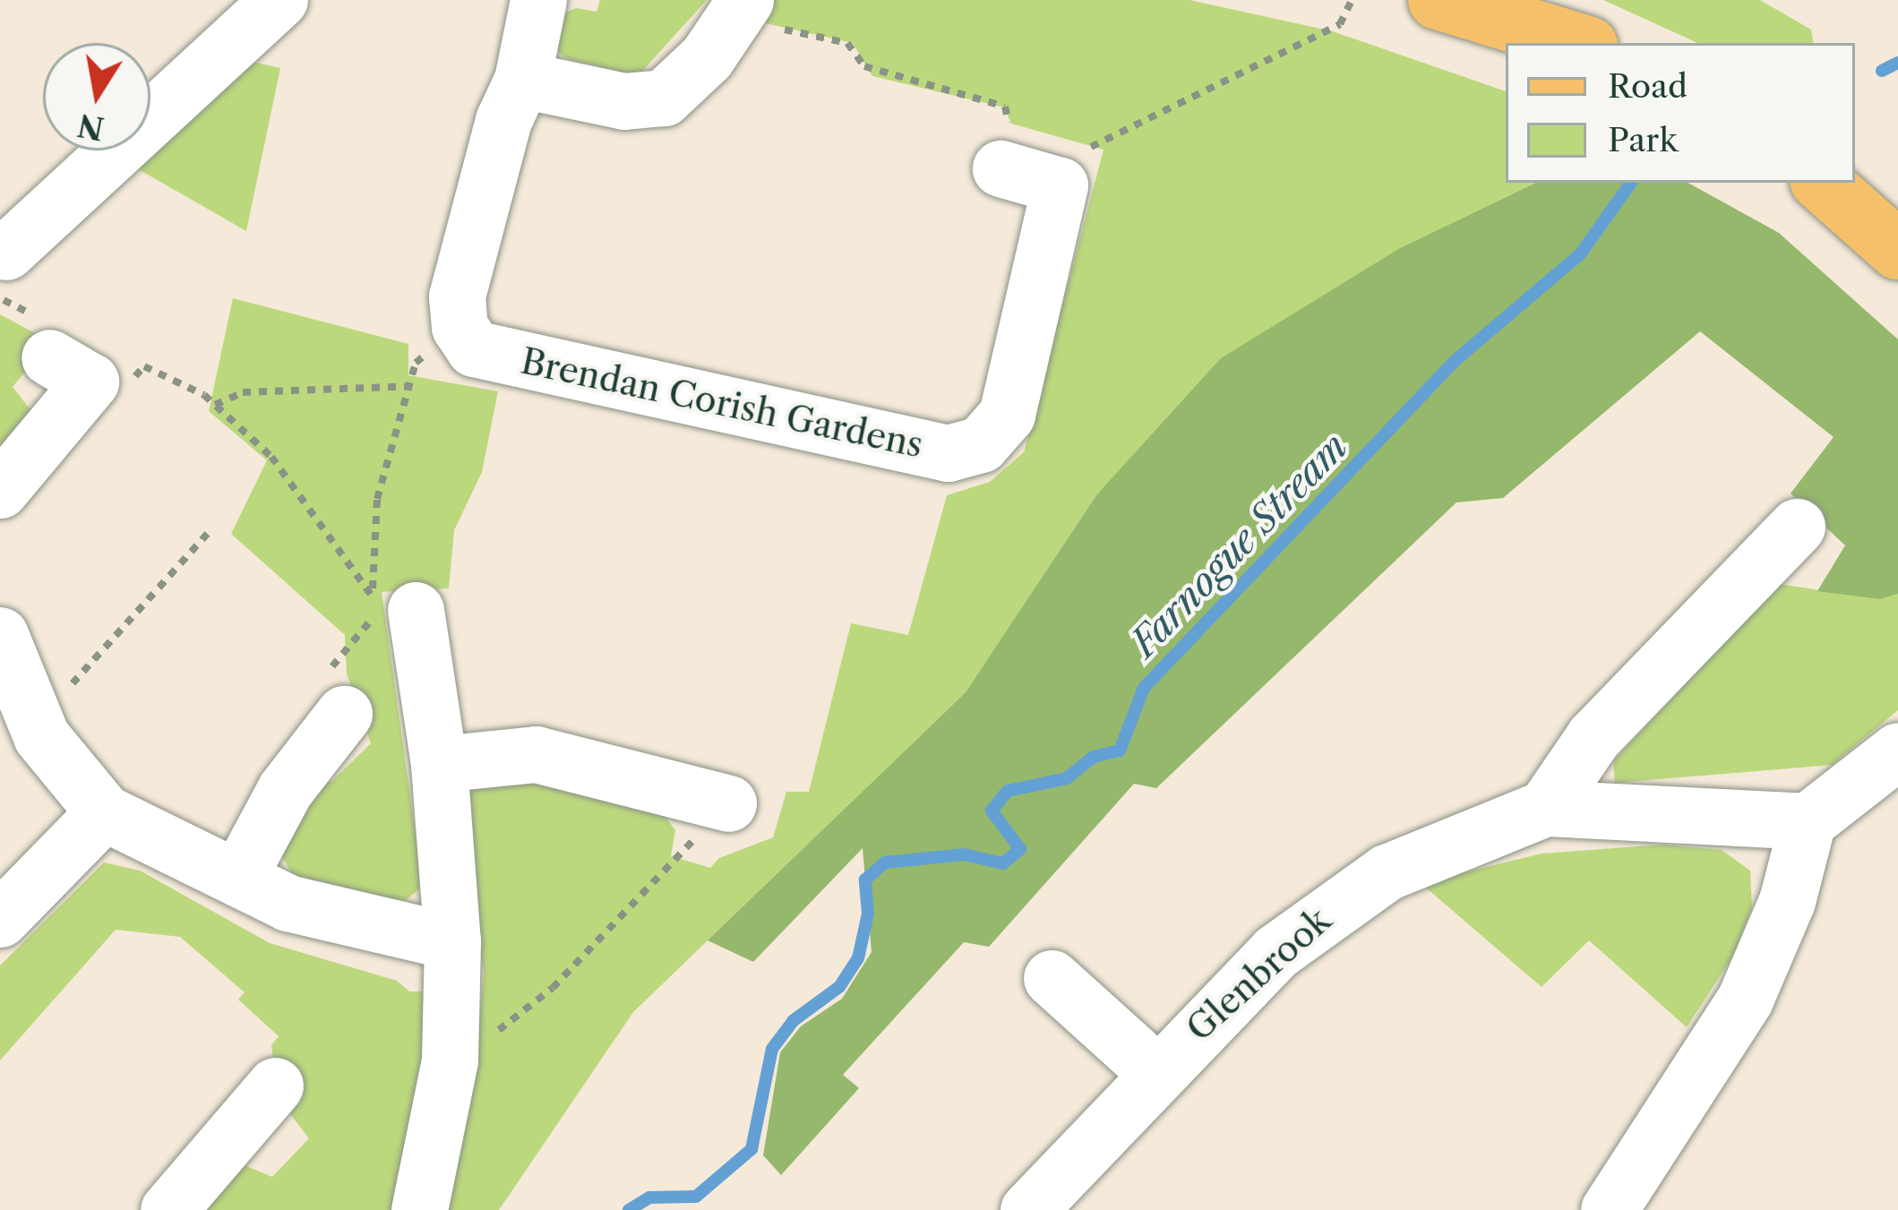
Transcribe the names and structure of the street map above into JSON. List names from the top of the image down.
{
  "streets": {
    "street": ["Brendan Corish Gardens", "Glenbrook"]
  },
  "water": ["Farnogue Stream"],
  "legend": ["Road", "Park"],
  "north": "bottom"
}
